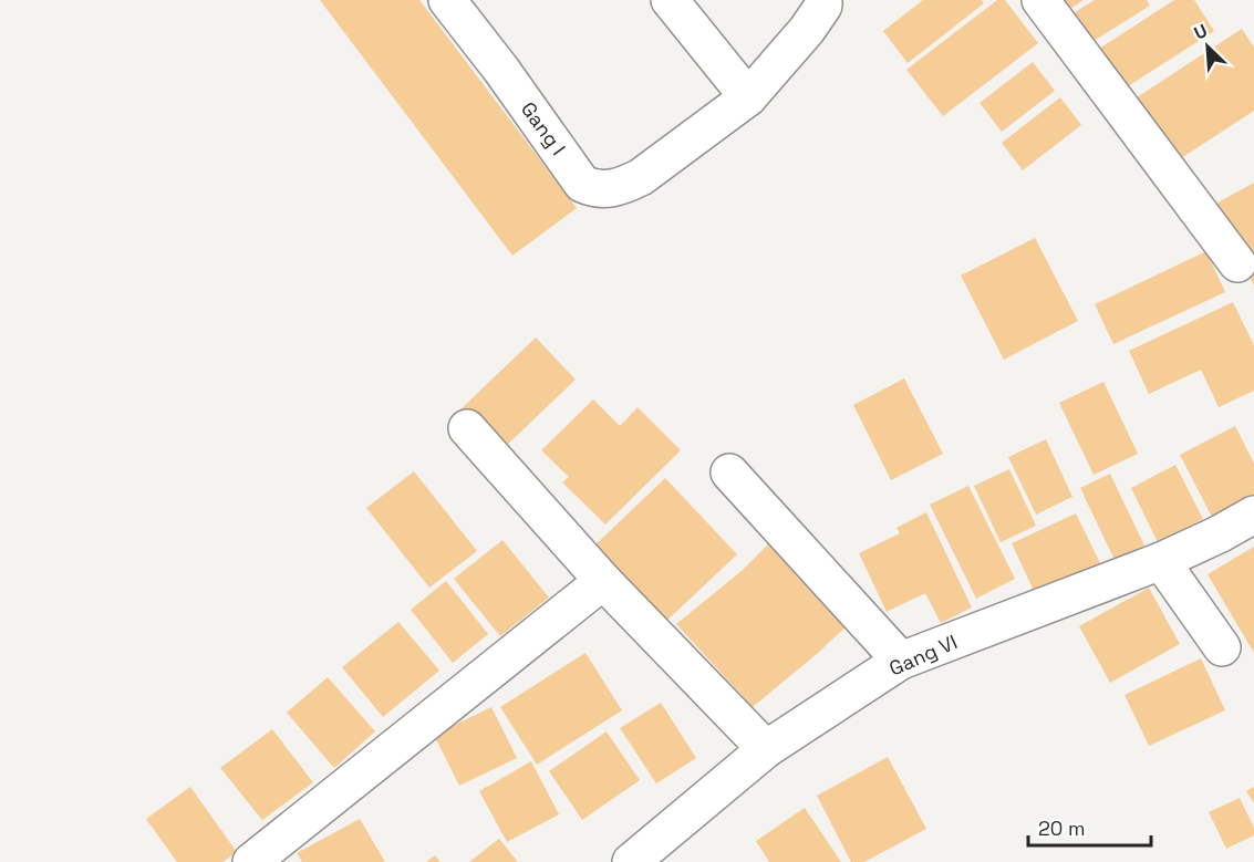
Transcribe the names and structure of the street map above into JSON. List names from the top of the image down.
{
  "streets": {
    "street": ["Gang I", "Gang VI"]
  },
  "scale_bar": "20 m",
  "north": "top left"
}
